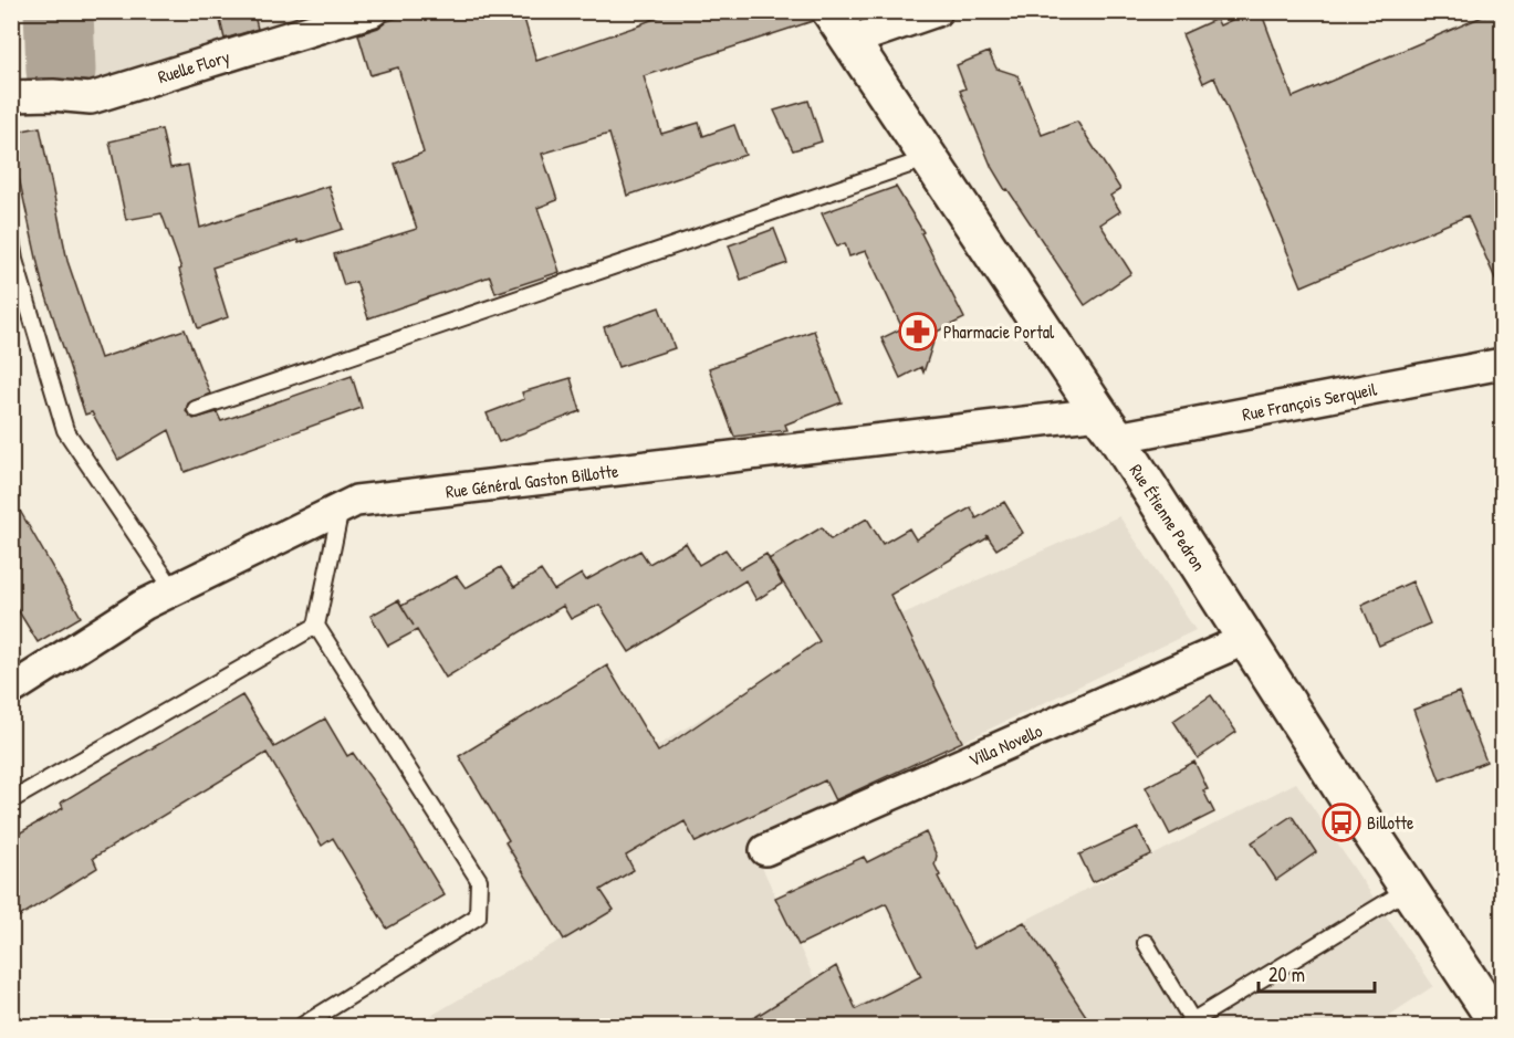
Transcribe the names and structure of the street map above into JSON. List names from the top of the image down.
{
  "streets": {
    "street": [
      "Ruelle Flory",
      "Rue François Serqueil",
      "Rue Général Gaston Billotte",
      "Rue Étienne Pedron",
      "Villa Novello"
    ]
  },
  "crossings": [
    ["Rue François Serqueil", "Rue Général Gaston Billotte"],
    ["Rue François Serqueil", "Rue Étienne Pedron"],
    ["Rue Général Gaston Billotte", "Rue Étienne Pedron"],
    ["Rue Étienne Pedron", "Villa Novello"]
  ],
  "places": {
    "pharmacy": ["Pharmacie Portal"],
    "bus stop": ["Billotte"]
  },
  "scale_bar": "20 m"
}
